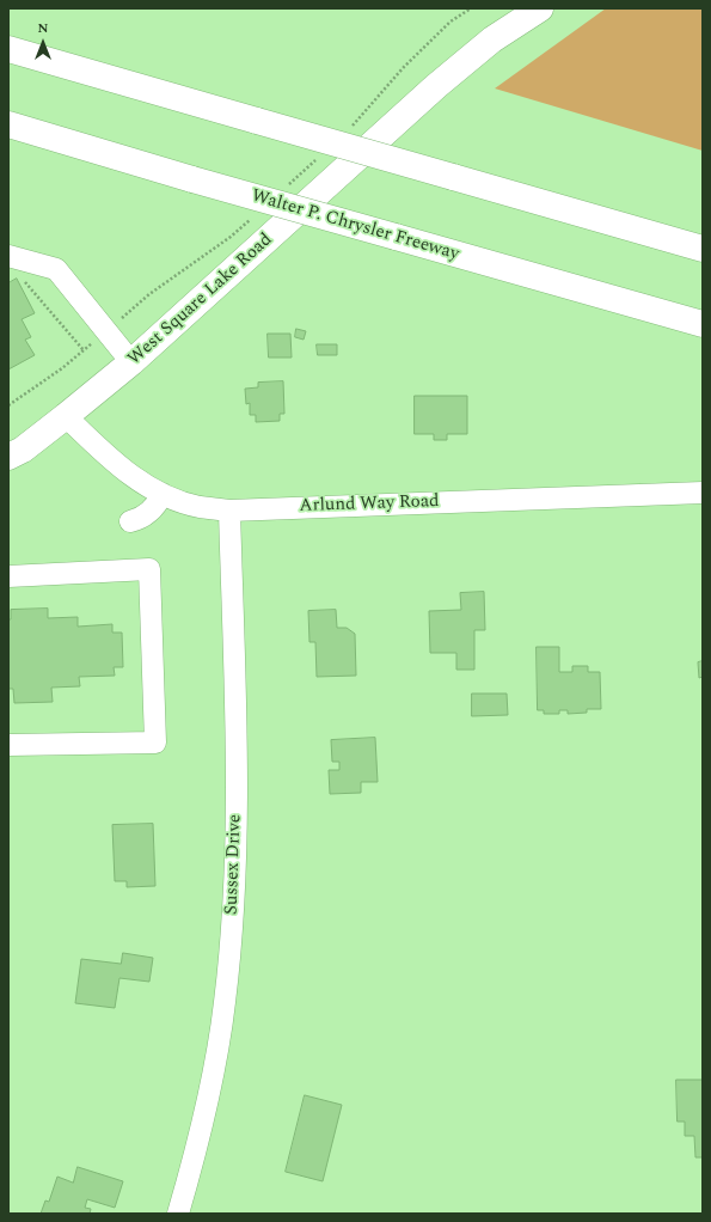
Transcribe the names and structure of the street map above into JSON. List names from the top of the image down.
{
  "streets": {
    "main road": ["Walter P. Chrysler Freeway", "West Square Lake Road"],
    "street": ["Arlund Way Road", "Sussex Drive"]
  },
  "crossings": [
    ["West Square Lake Road", "Arlund Way Road"],
    ["Arlund Way Road", "Sussex Drive"]
  ],
  "north": "top"
}
